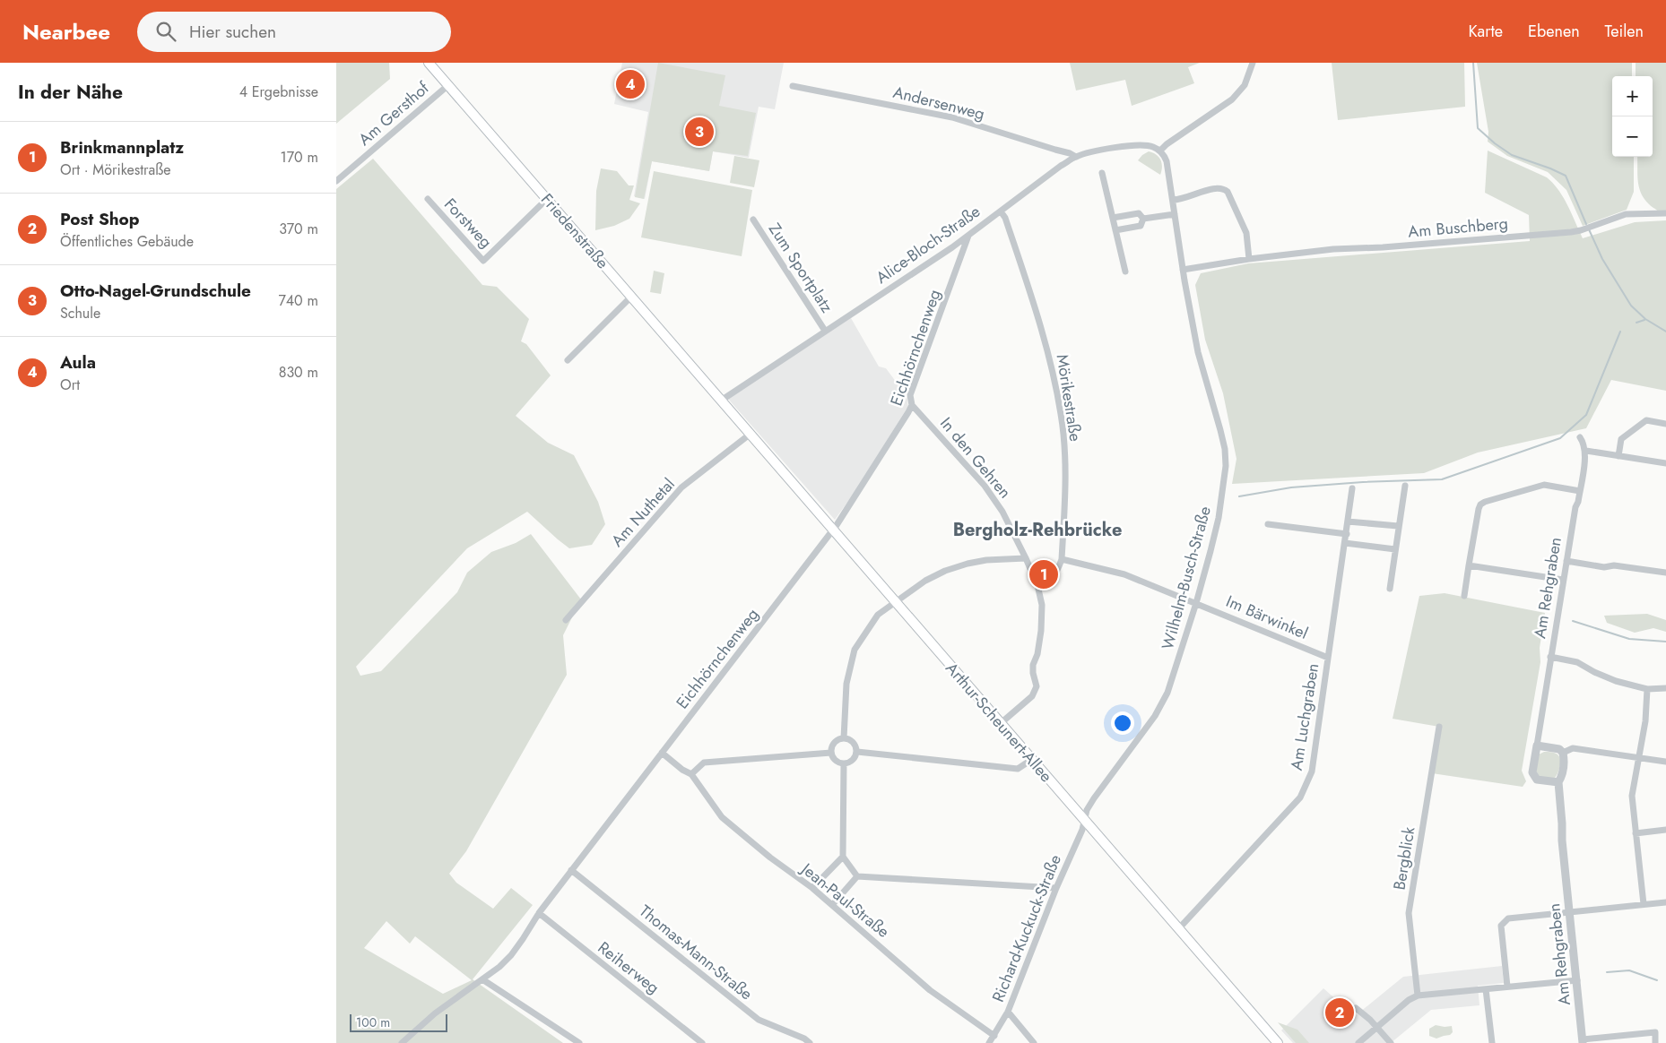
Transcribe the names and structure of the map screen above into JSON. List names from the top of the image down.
{
  "streets": {
    "main road": ["Friedenstraße", "Arthur-Scheunert-Allee"],
    "street": [
      "Andersenweg",
      "Am Gersthof",
      "Forstweg",
      "Am Buschberg",
      "Alice-Bloch-Straße",
      "Zum Sportplatz",
      "Eichhörnchenweg",
      "Mörikestraße",
      "In den Gehren",
      "Am Nuthetal",
      "Wilhelm-Busch-Straße",
      "Am Rehgraben",
      "Im Bärwinkel",
      "Am Luchgraben",
      "Bergblick",
      "Jean-Paul-Straße",
      "Richard-Kuckuck-Straße",
      "Thomas-Mann-Straße",
      "Reiherweg"
    ]
  },
  "crossings": [
    ["Andersenweg", "Alice-Bloch-Straße"],
    ["Am Gersthof", "Friedenstraße"],
    ["Forstweg", "Friedenstraße"],
    ["Am Buschberg", "Wilhelm-Busch-Straße"],
    ["Friedenstraße", "Alice-Bloch-Straße"],
    ["Friedenstraße", "Arthur-Scheunert-Allee"],
    ["Alice-Bloch-Straße", "Zum Sportplatz"],
    ["Alice-Bloch-Straße", "Eichhörnchenweg"],
    ["Alice-Bloch-Straße", "Mörikestraße"],
    ["Alice-Bloch-Straße", "Wilhelm-Busch-Straße"],
    ["Alice-Bloch-Straße", "Arthur-Scheunert-Allee"],
    ["Eichhörnchenweg", "In den Gehren"],
    ["Eichhörnchenweg", "Arthur-Scheunert-Allee"],
    ["Eichhörnchenweg", "Thomas-Mann-Straße"],
    ["Eichhörnchenweg", "Reiherweg"],
    ["Mörikestraße", "In den Gehren"],
    ["Mörikestraße", "Im Bärwinkel"],
    ["In den Gehren", "Arthur-Scheunert-Allee"],
    ["Am Nuthetal", "Arthur-Scheunert-Allee"],
    ["Wilhelm-Busch-Straße", "Im Bärwinkel"],
    ["Wilhelm-Busch-Straße", "Arthur-Scheunert-Allee"],
    ["Wilhelm-Busch-Straße", "Richard-Kuckuck-Straße"],
    ["Im Bärwinkel", "Am Luchgraben"],
    ["Am Luchgraben", "Arthur-Scheunert-Allee"],
    ["Arthur-Scheunert-Allee", "Richard-Kuckuck-Straße"],
    ["Jean-Paul-Straße", "Richard-Kuckuck-Straße"]
  ],
  "districts": ["Bergholz-Rehbrücke"],
  "scale_bar": "100 m",
  "page": {
    "header": "Nearbee",
    "search": "Hier suchen",
    "nav": ["Karte", "Ebenen", "Teilen"],
    "heading": ["In der Nähe", "4 Ergebnisse"],
    "pins": [
      "4",
      "3",
      "1",
      "2"
    ],
    "map_buttons": ["+", "−"],
    "list": [
      {
        "mark": "1",
        "name": "Brinkmannplatz",
        "note": "Ort · Mörikestraße",
        "value": "170 m"
      },
      {
        "mark": "2",
        "name": "Post Shop",
        "note": "Öffentliches Gebäude",
        "value": "370 m"
      },
      {
        "mark": "3",
        "name": "Otto-Nagel-Grundschule",
        "note": "Schule",
        "value": "740 m"
      },
      {
        "mark": "4",
        "name": "Aula",
        "note": "Ort",
        "value": "830 m"
      }
    ],
    "scale": "100 m"
  }
}
